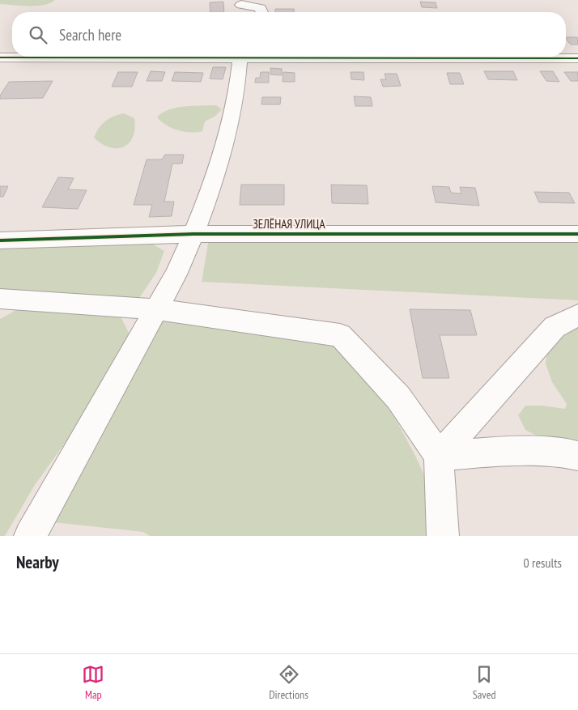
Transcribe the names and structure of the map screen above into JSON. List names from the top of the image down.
{
  "streets": {
    "street": ["ЗЕЛЁНАЯ УЛИЦА"]
  },
  "page": {
    "search": "Search here",
    "heading": ["Nearby", "0 results"],
    "nav": ["Map", "Directions", "Saved"]
  }
}
